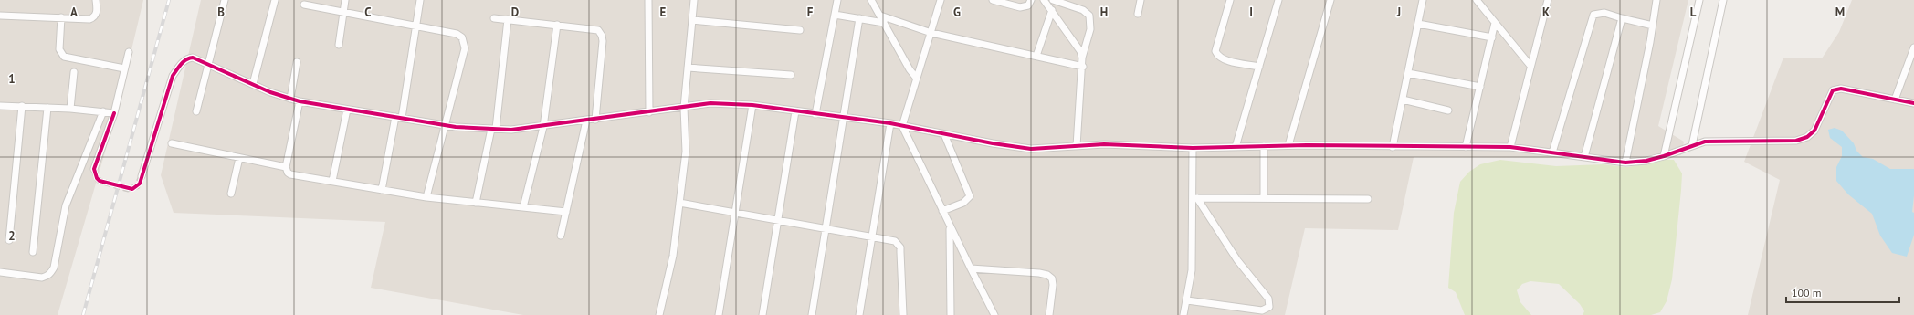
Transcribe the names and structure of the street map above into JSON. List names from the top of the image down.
{
  "scale_bar": "100 m",
  "grid": {
    "columns": [
      "A",
      "B",
      "C",
      "D",
      "E",
      "F",
      "G",
      "H",
      "I",
      "J",
      "K",
      "L",
      "M"
    ],
    "rows": ["1", "2"]
  }
}
